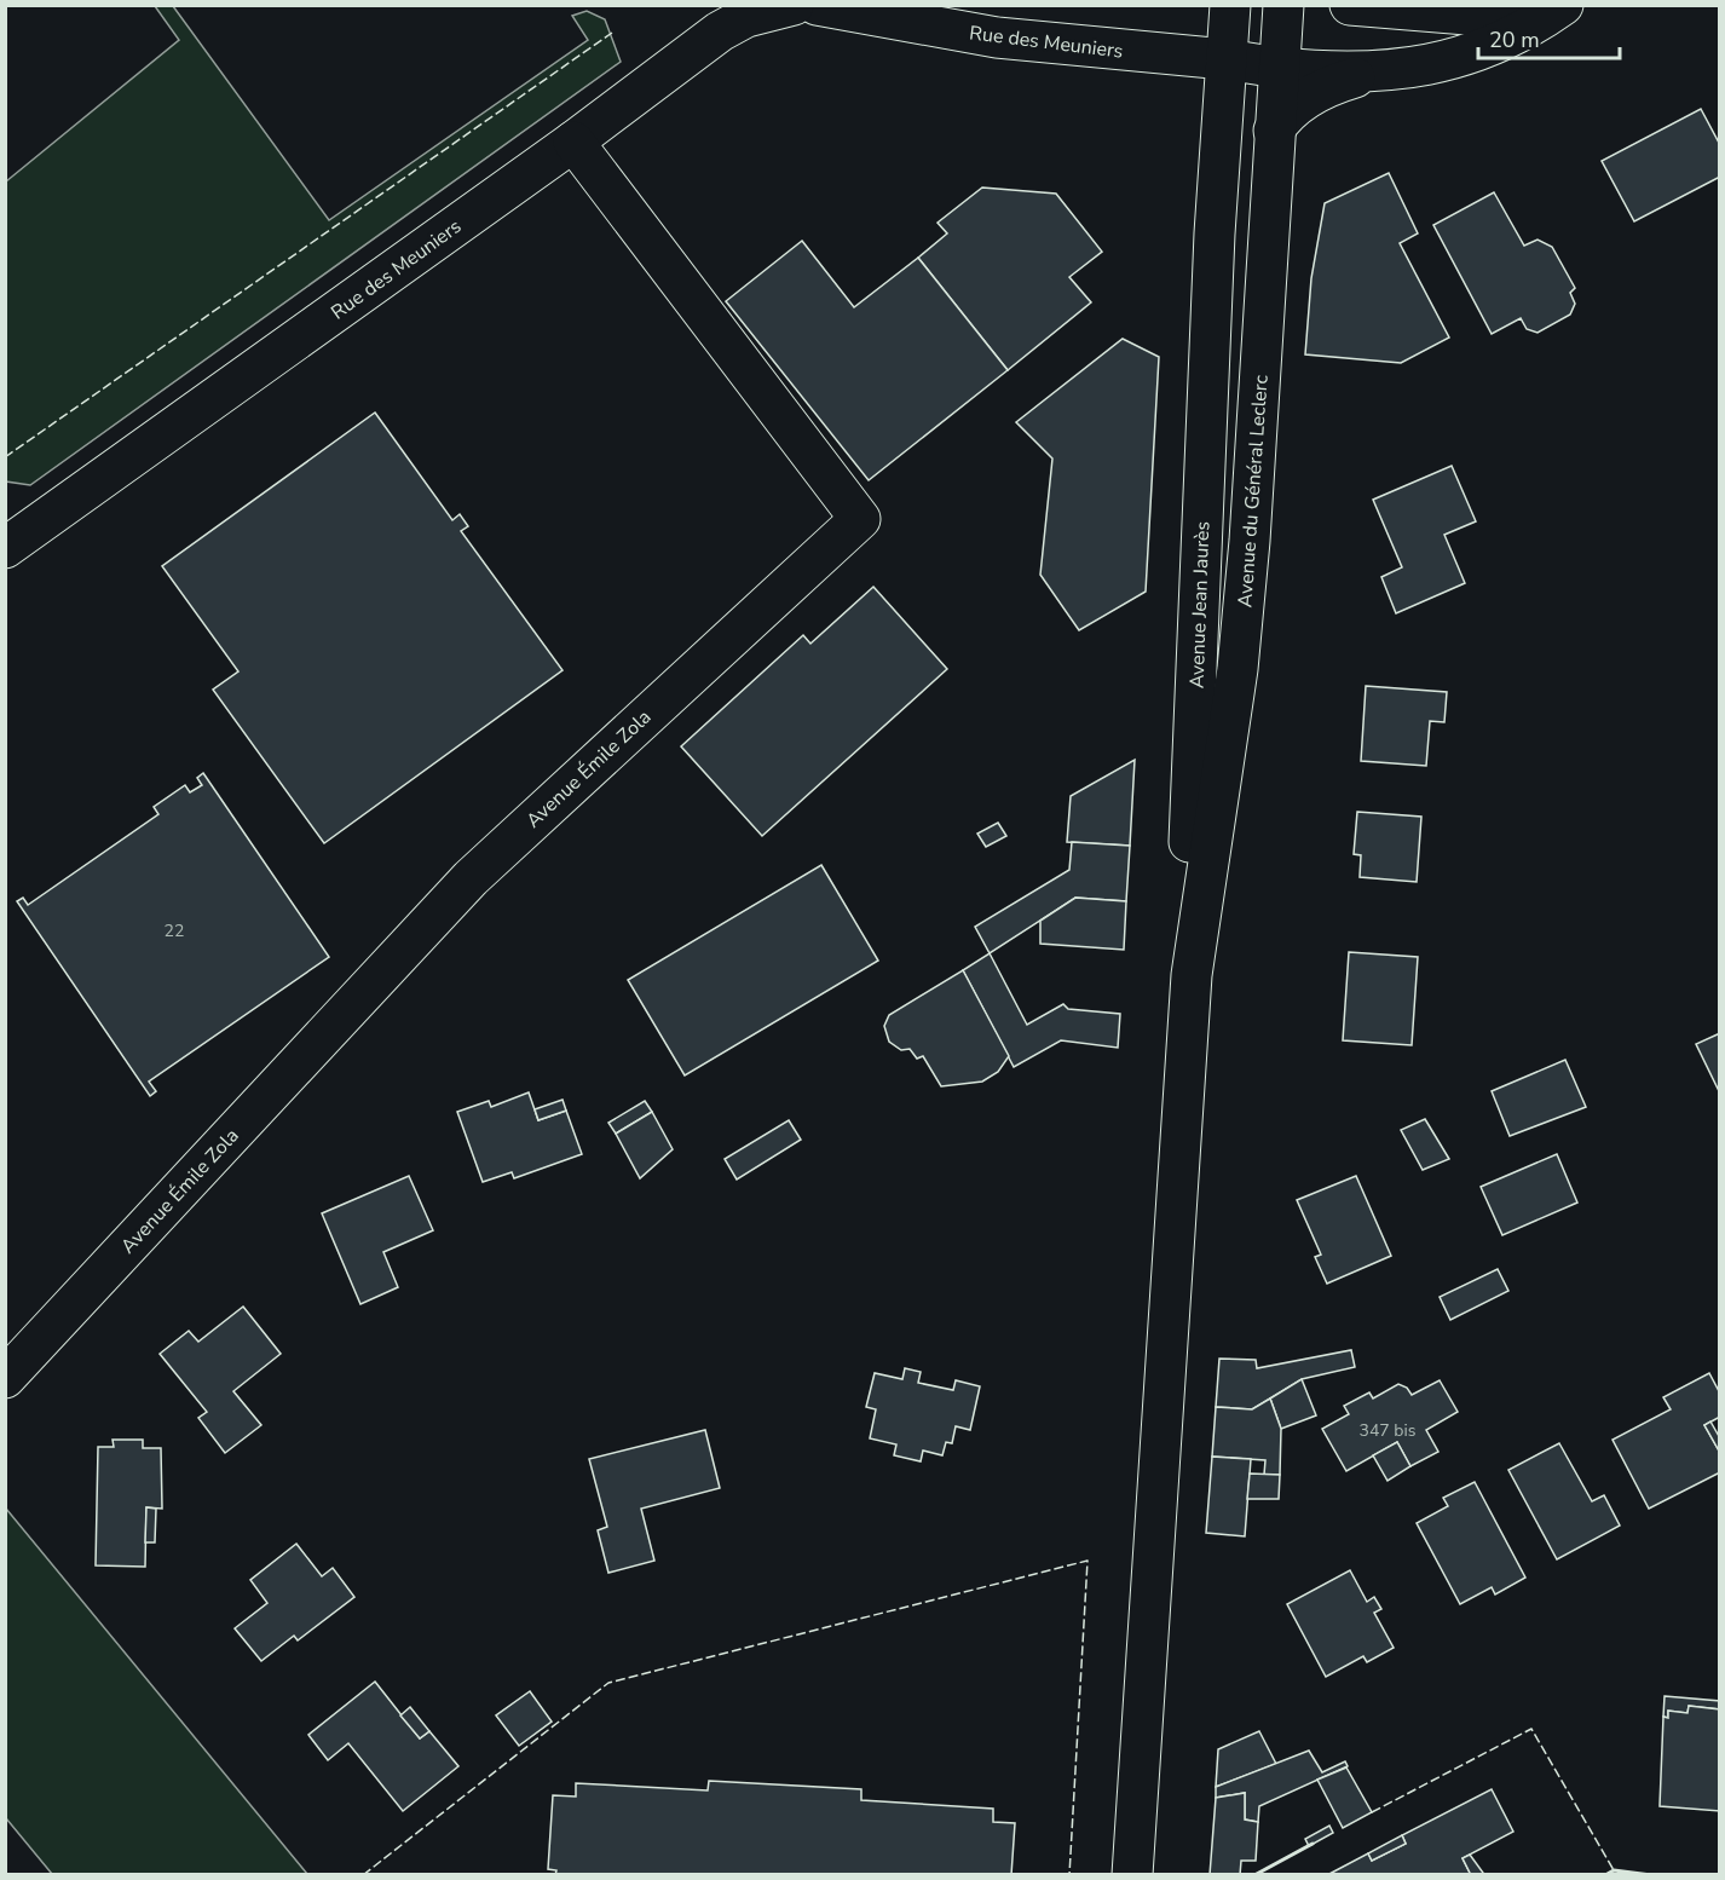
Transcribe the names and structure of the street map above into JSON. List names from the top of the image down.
{
  "streets": {
    "street": [
      "Rue des Meuniers",
      "Avenue du Général Leclerc",
      "Avenue Jean Jaurès",
      "Avenue Émile Zola"
    ]
  },
  "crossings": [
    ["Rue des Meuniers", "Avenue du Général Leclerc"],
    ["Rue des Meuniers", "Avenue Jean Jaurès"],
    ["Rue des Meuniers", "Avenue Émile Zola"],
    ["Avenue du Général Leclerc", "Avenue Jean Jaurès"]
  ],
  "house_numbers": ["22", "347 bis"],
  "scale_bar": "20 m"
}
